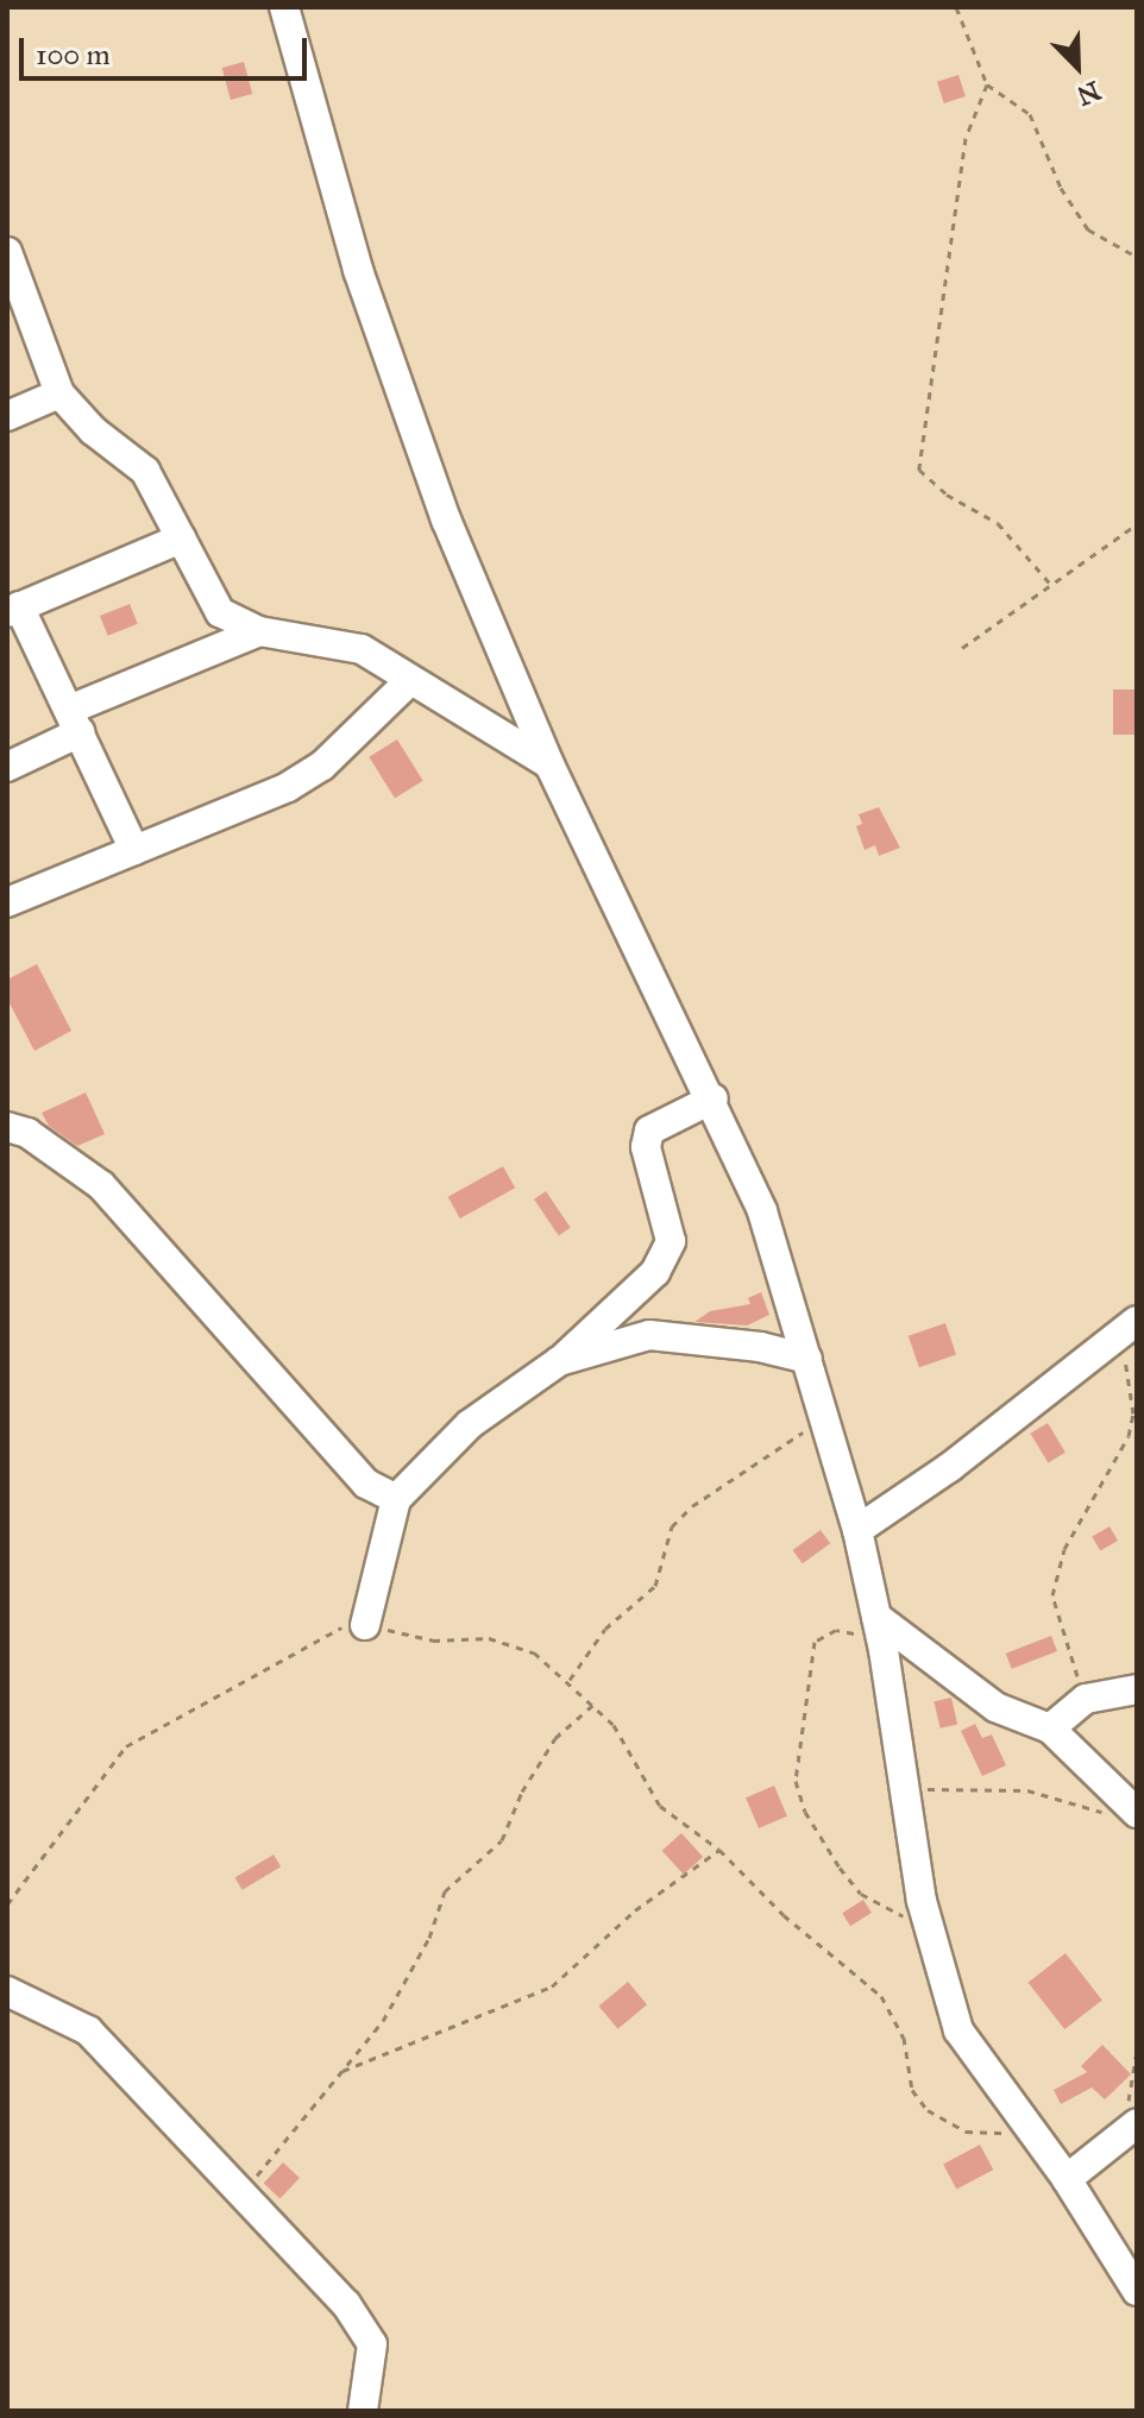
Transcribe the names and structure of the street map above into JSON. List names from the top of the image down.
{
  "scale_bar": "100 m",
  "north": "bottom right"
}
